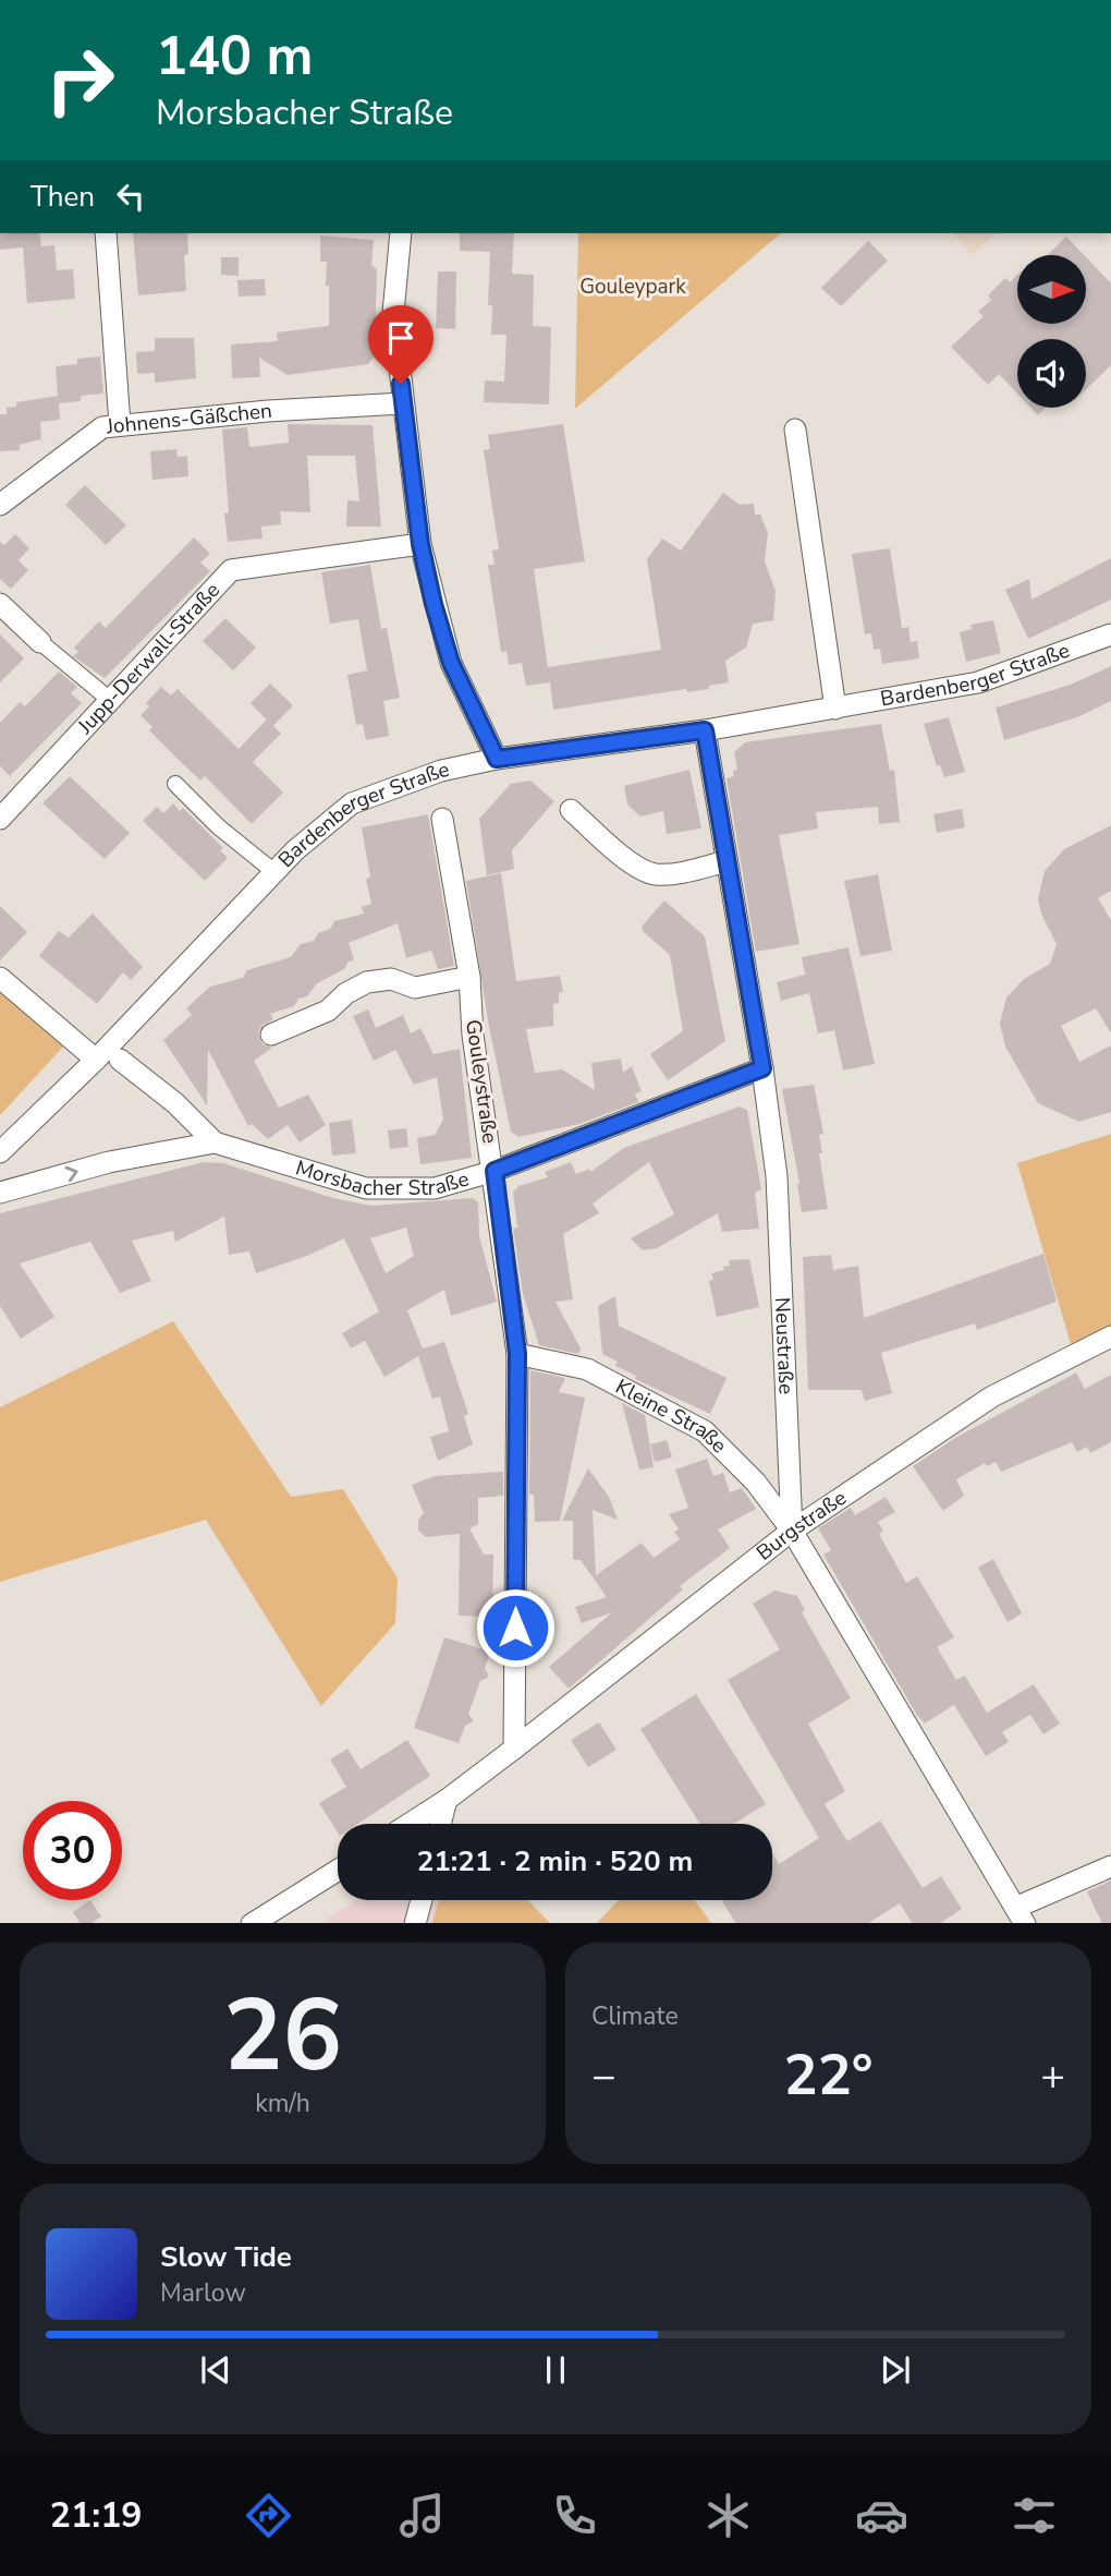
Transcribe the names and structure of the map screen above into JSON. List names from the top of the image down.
{
  "streets": {
    "street": [
      "Johnens-Gäßchen",
      "Jupp-Derwall-Straße",
      "Bardenberger Straße",
      "Gouleystraße",
      "Morsbacher Straße",
      "Neustraße",
      "Kleine Straße",
      "Burgstraße"
    ]
  },
  "crossings": [
    ["Bardenberger Straße", "Neustraße"],
    ["Gouleystraße", "Morsbacher Straße"],
    ["Gouleystraße", "Kleine Straße"],
    ["Gouleystraße", "Burgstraße"],
    ["Morsbacher Straße", "Neustraße"],
    ["Neustraße", "Kleine Straße"],
    ["Neustraße", "Burgstraße"],
    ["Kleine Straße", "Burgstraße"]
  ],
  "parks": ["Gouleypark"],
  "north": "right",
  "page": {
    "turn": ["140 m", "Morsbacher Straße"],
    "then": "Then",
    "limit": "30",
    "trip": "21:21 · 2 min · 520 m",
    "tile": [
      ["26", "km/h"],
      "Climate"
    ],
    "heat": ["−", "22°", "+"],
    "song": ["Slow Tide", "Marlow"],
    "tabs": "21:19"
  }
}
